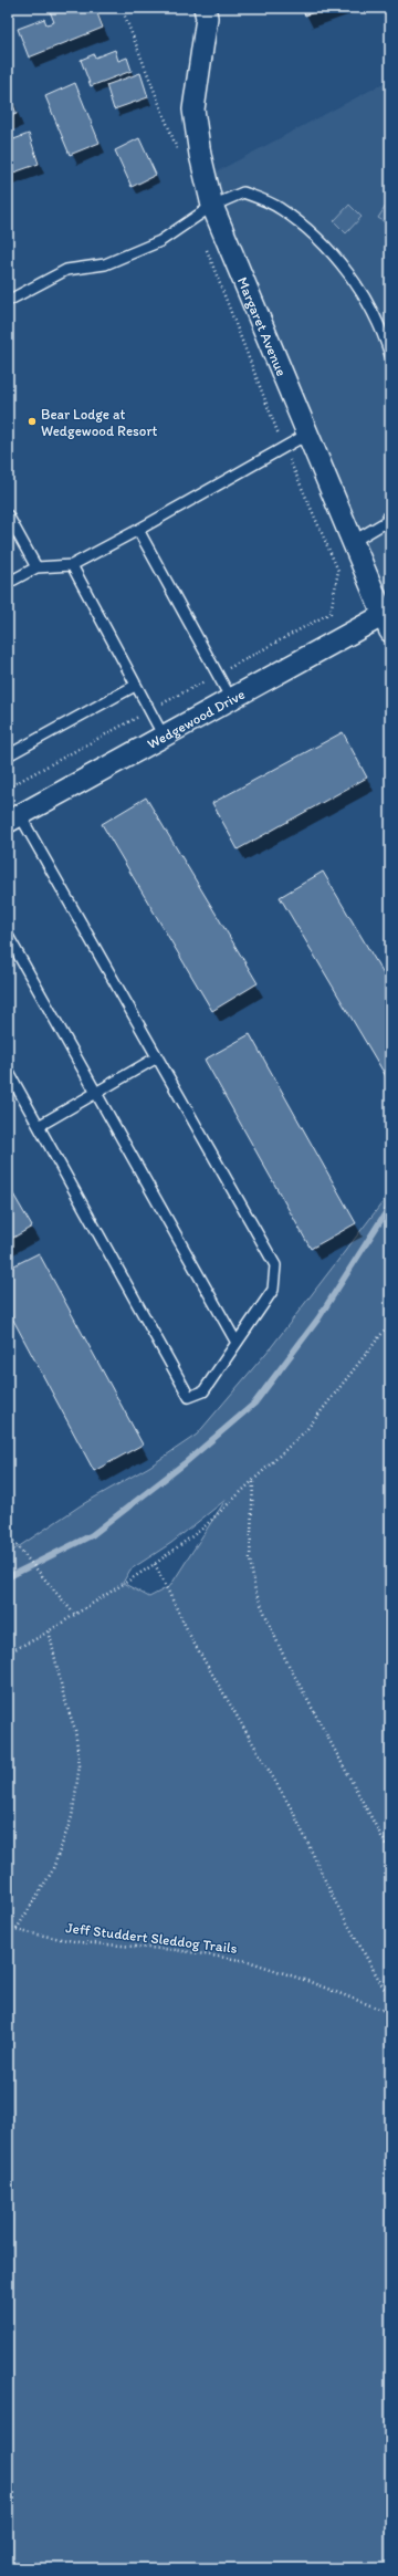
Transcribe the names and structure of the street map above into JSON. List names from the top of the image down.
{
  "streets": {
    "street": ["Margaret Avenue", "Wedgewood Drive"],
    "path": ["Jeff Studdert Sleddog Trails"]
  },
  "crossings": [
    ["Margaret Avenue", "Wedgewood Drive"]
  ],
  "places": ["Bear Lodge at Wedgewood Resort"]
}
